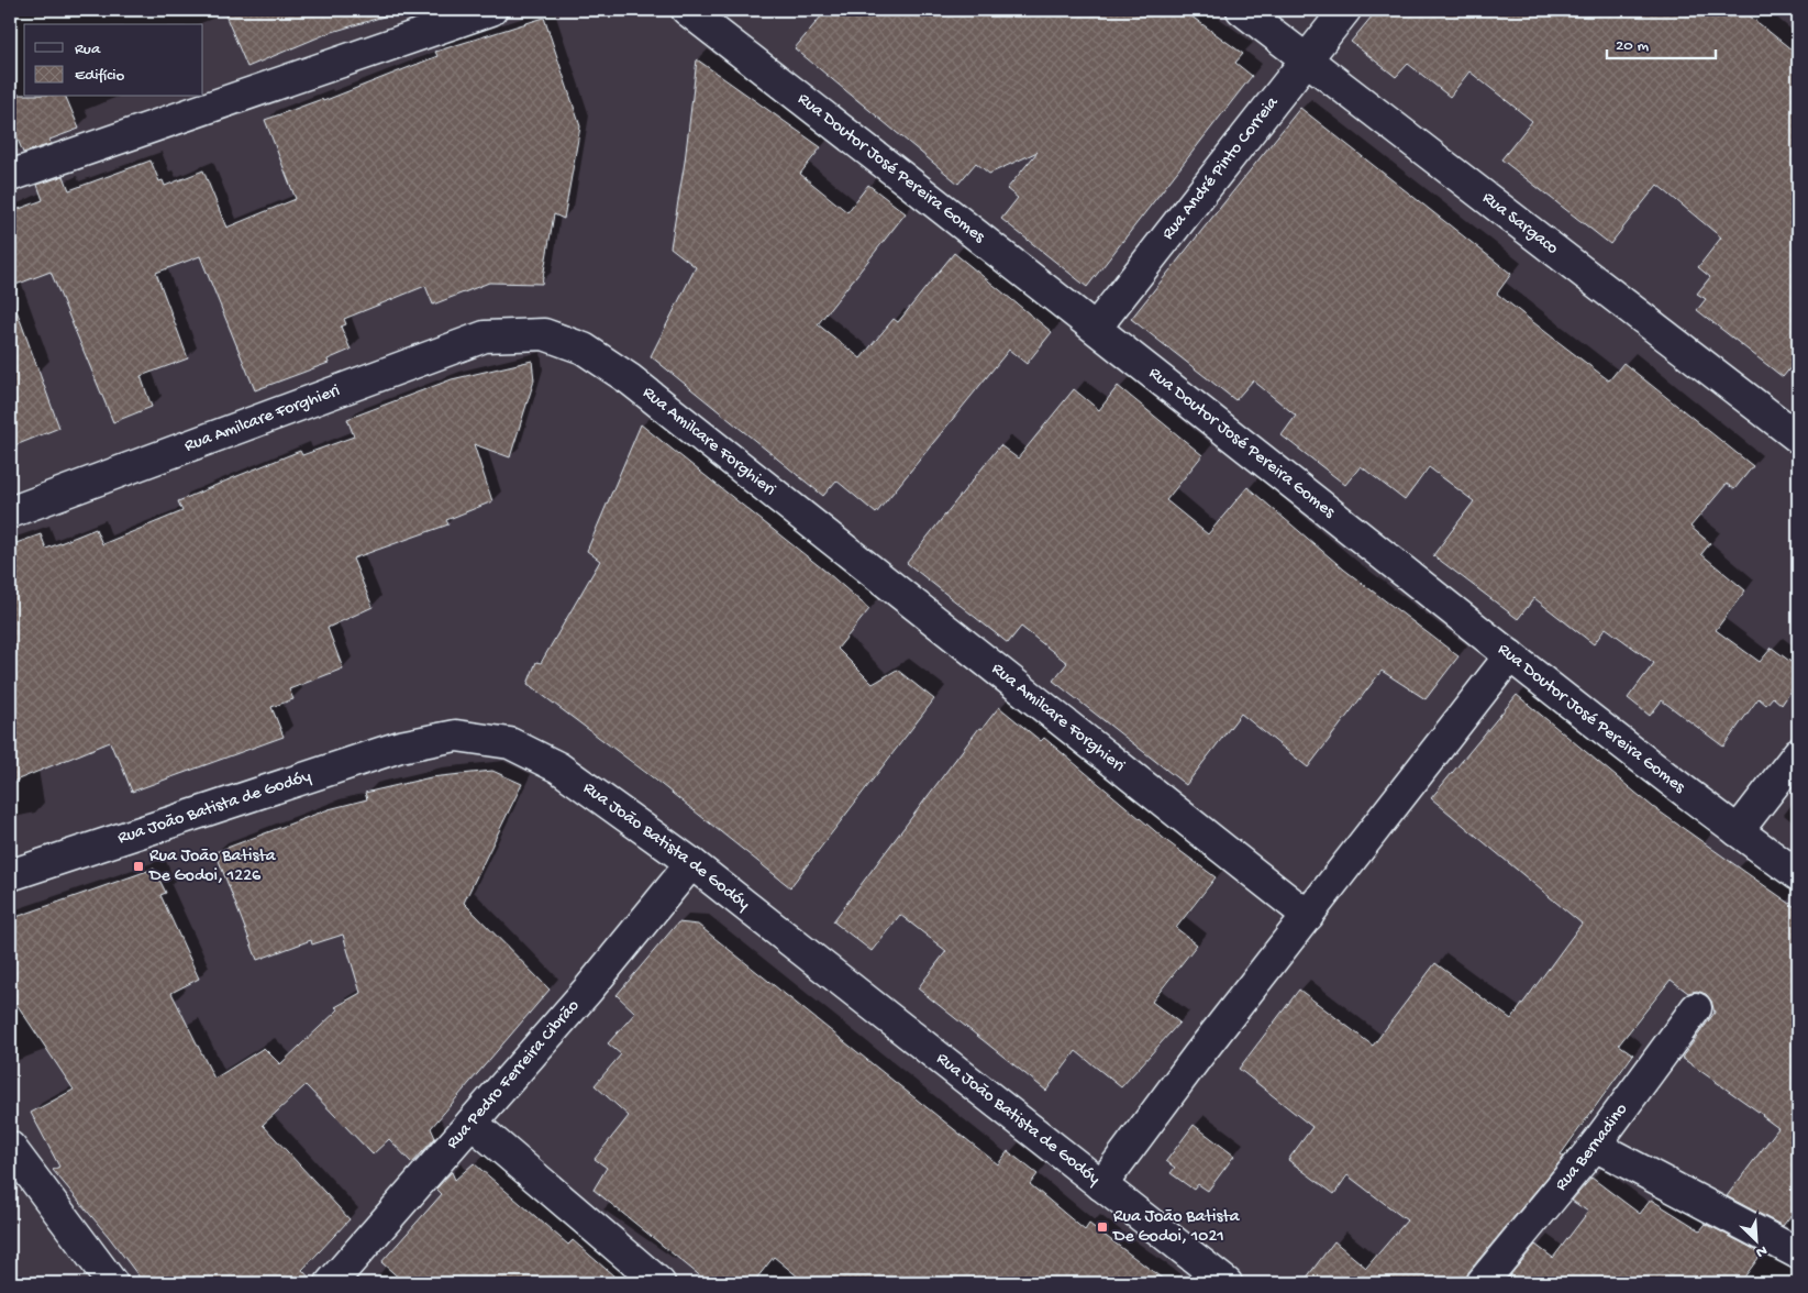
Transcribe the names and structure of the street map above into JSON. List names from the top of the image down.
{
  "streets": {
    "street": [
      "Rua Doutor José Pereira Gomes",
      "Rua André Pinto Correia",
      "Rua Sargaco",
      "Rua Amilcare Forghieri",
      "Rua João Batista de Godóy",
      "Rua Pedro Ferreira Cibrão",
      "Rua Bernadino"
    ]
  },
  "crossings": [
    ["Rua Doutor José Pereira Gomes", "Rua André Pinto Correia"],
    ["Rua André Pinto Correia", "Rua Sargaco"],
    ["Rua João Batista de Godóy", "Rua Pedro Ferreira Cibrão"]
  ],
  "places": {
    "transit": ["Rua João Batista De Godoi, 1226", "Rua João Batista De Godoi, 1021"]
  },
  "legend": ["Rua", "Edifício"],
  "scale_bar": "20 m",
  "north": "bottom right"
}
